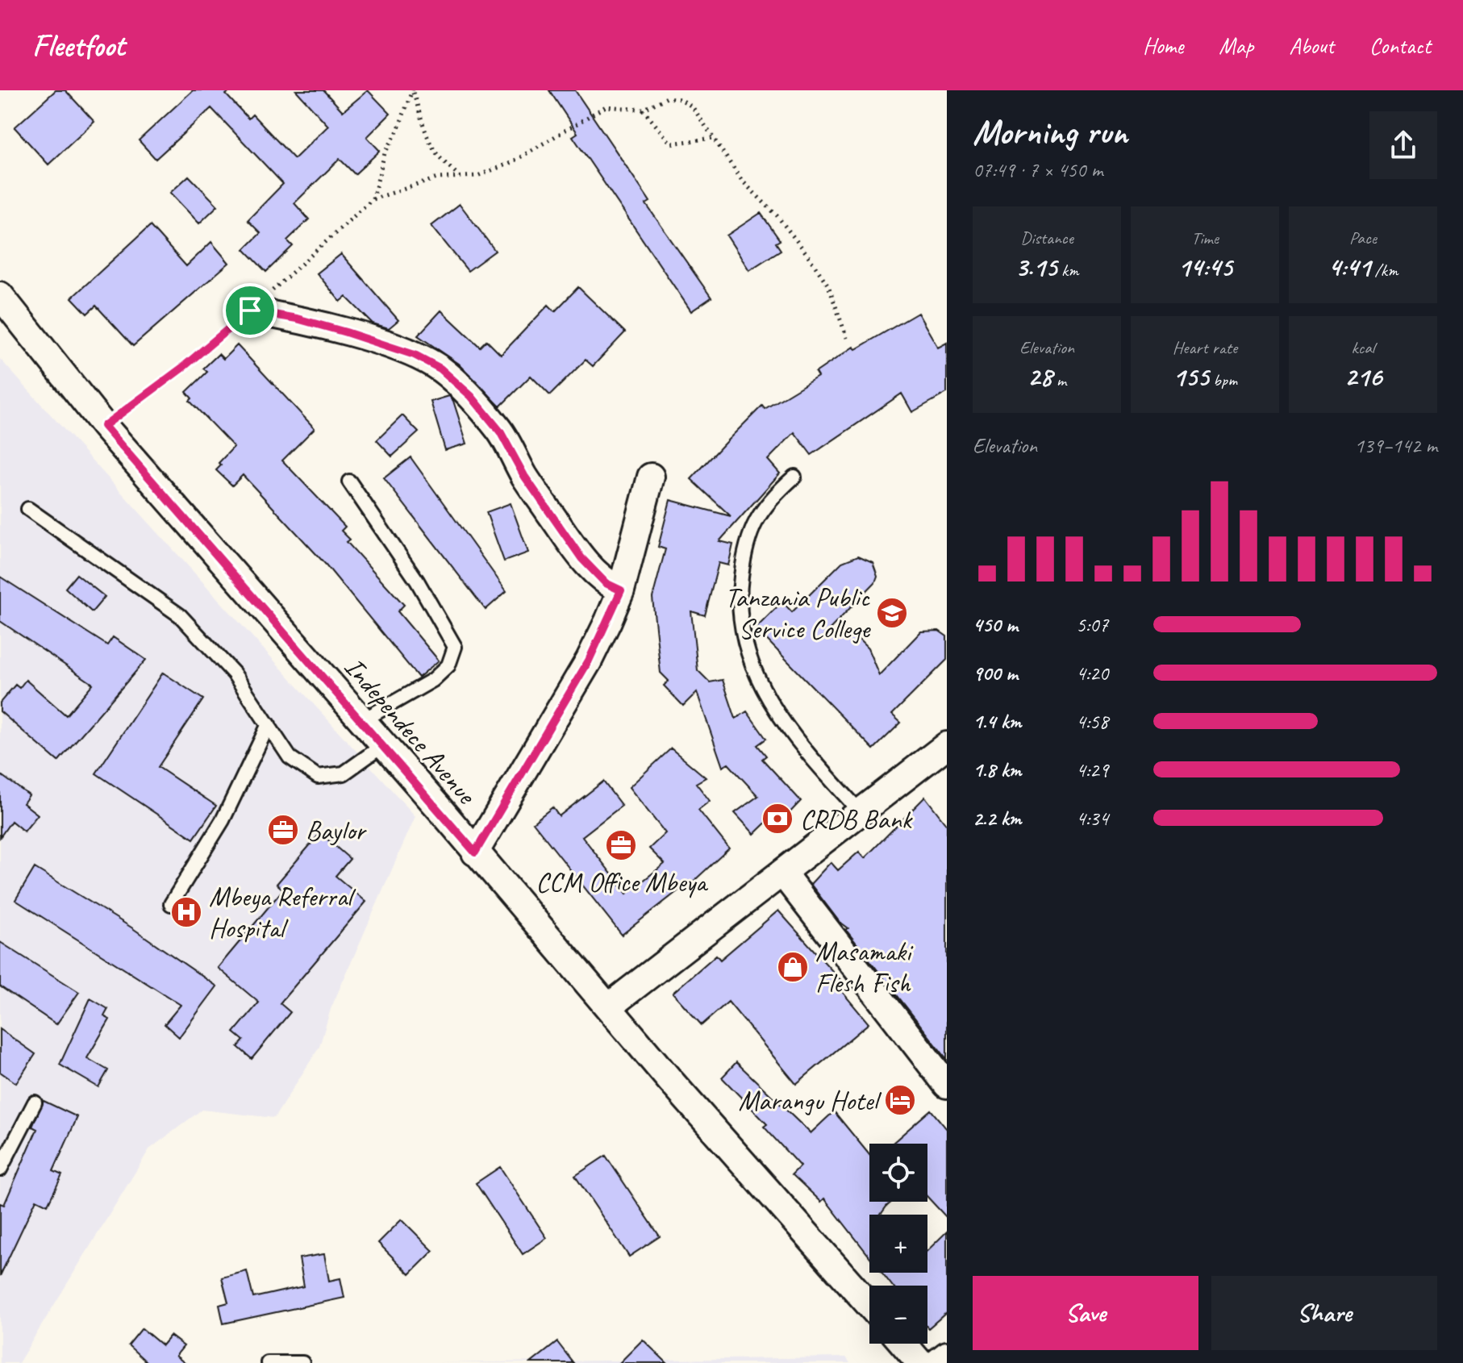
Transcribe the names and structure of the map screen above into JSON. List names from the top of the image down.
{
  "streets": {
    "street": ["Independece Avenue"]
  },
  "places": {
    "school or university": ["Tanzania Public Service College"],
    "bank": ["CRDB Bank"],
    "office": ["Baylor", "CCM Office Mbeya"],
    "hospital": ["Mbeya Referral Hospital"],
    "shop": ["Masamaki Flesh Fish"],
    "hotel": ["Marangu Hotel"]
  },
  "page": {
    "header": "Fleetfoot",
    "nav": [
      "Home",
      "Map",
      "About",
      "Contact"
    ],
    "heading": ["Morning run", "07:49 · 7 × 450 m"],
    "stats": [
      ["Distance", "3.15 km"],
      ["Time", "14:45"],
      ["Pace", "4:41 /km"],
      ["Elevation", "28 m"],
      ["Heart rate", "155 bpm"],
      ["kcal", "216"]
    ],
    "chart": ["Elevation", "139–142 m"],
    "list": [
      {
        "name": "450 m",
        "note": "5:07"
      },
      {
        "name": "900 m",
        "note": "4:20"
      },
      {
        "name": "1.4 km",
        "note": "4:58"
      },
      {
        "name": "1.8 km",
        "note": "4:29"
      },
      {
        "name": "2.2 km",
        "note": "4:34"
      }
    ],
    "map_buttons": ["+", "−"],
    "buttons": ["Save", "Share"]
  }
}
